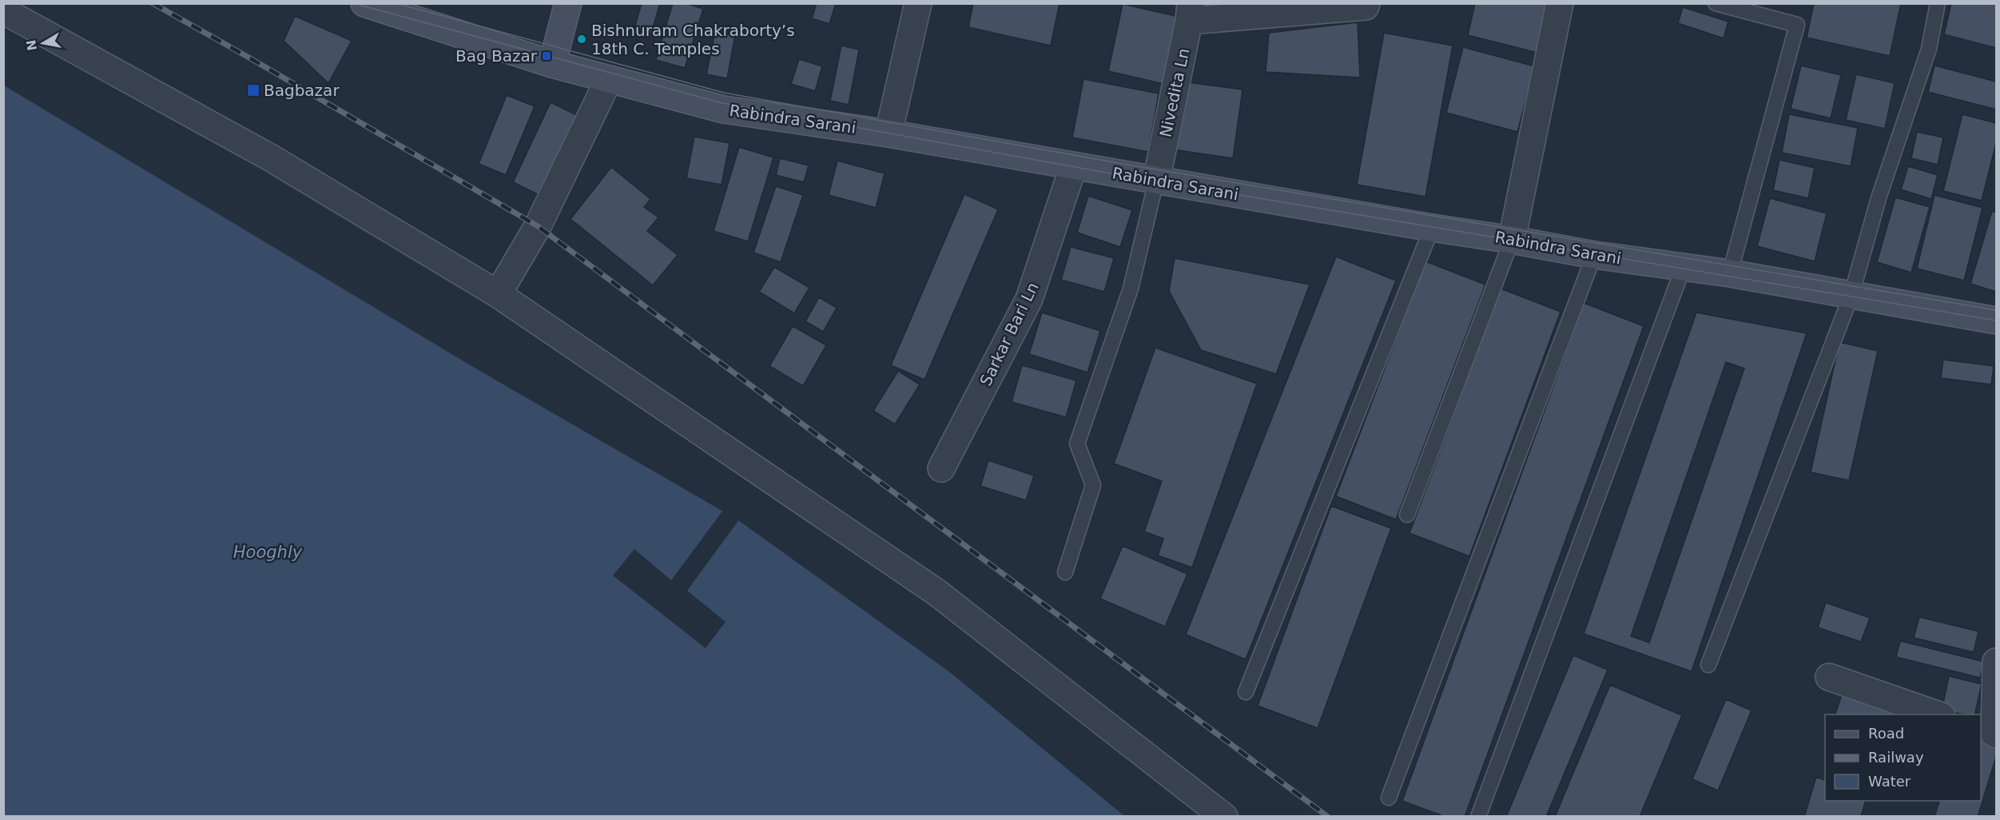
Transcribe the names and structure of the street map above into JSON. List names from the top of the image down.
{
  "streets": {
    "main road": ["Rabindra Sarani"],
    "street": ["Nivedita Ln", "Sarkar Bari Ln"]
  },
  "crossings": [
    ["Nivedita Ln", "Rabindra Sarani"],
    ["Rabindra Sarani", "Sarkar Bari Ln"]
  ],
  "water": ["Hooghly"],
  "places": {
    "other": ["Bishnuram Chakraborty’s 18th C. Temples"],
    "transit": ["Bag Bazar", "Bagbazar"]
  },
  "legend": ["Road", "Railway", "Water"],
  "north": "left"
}
